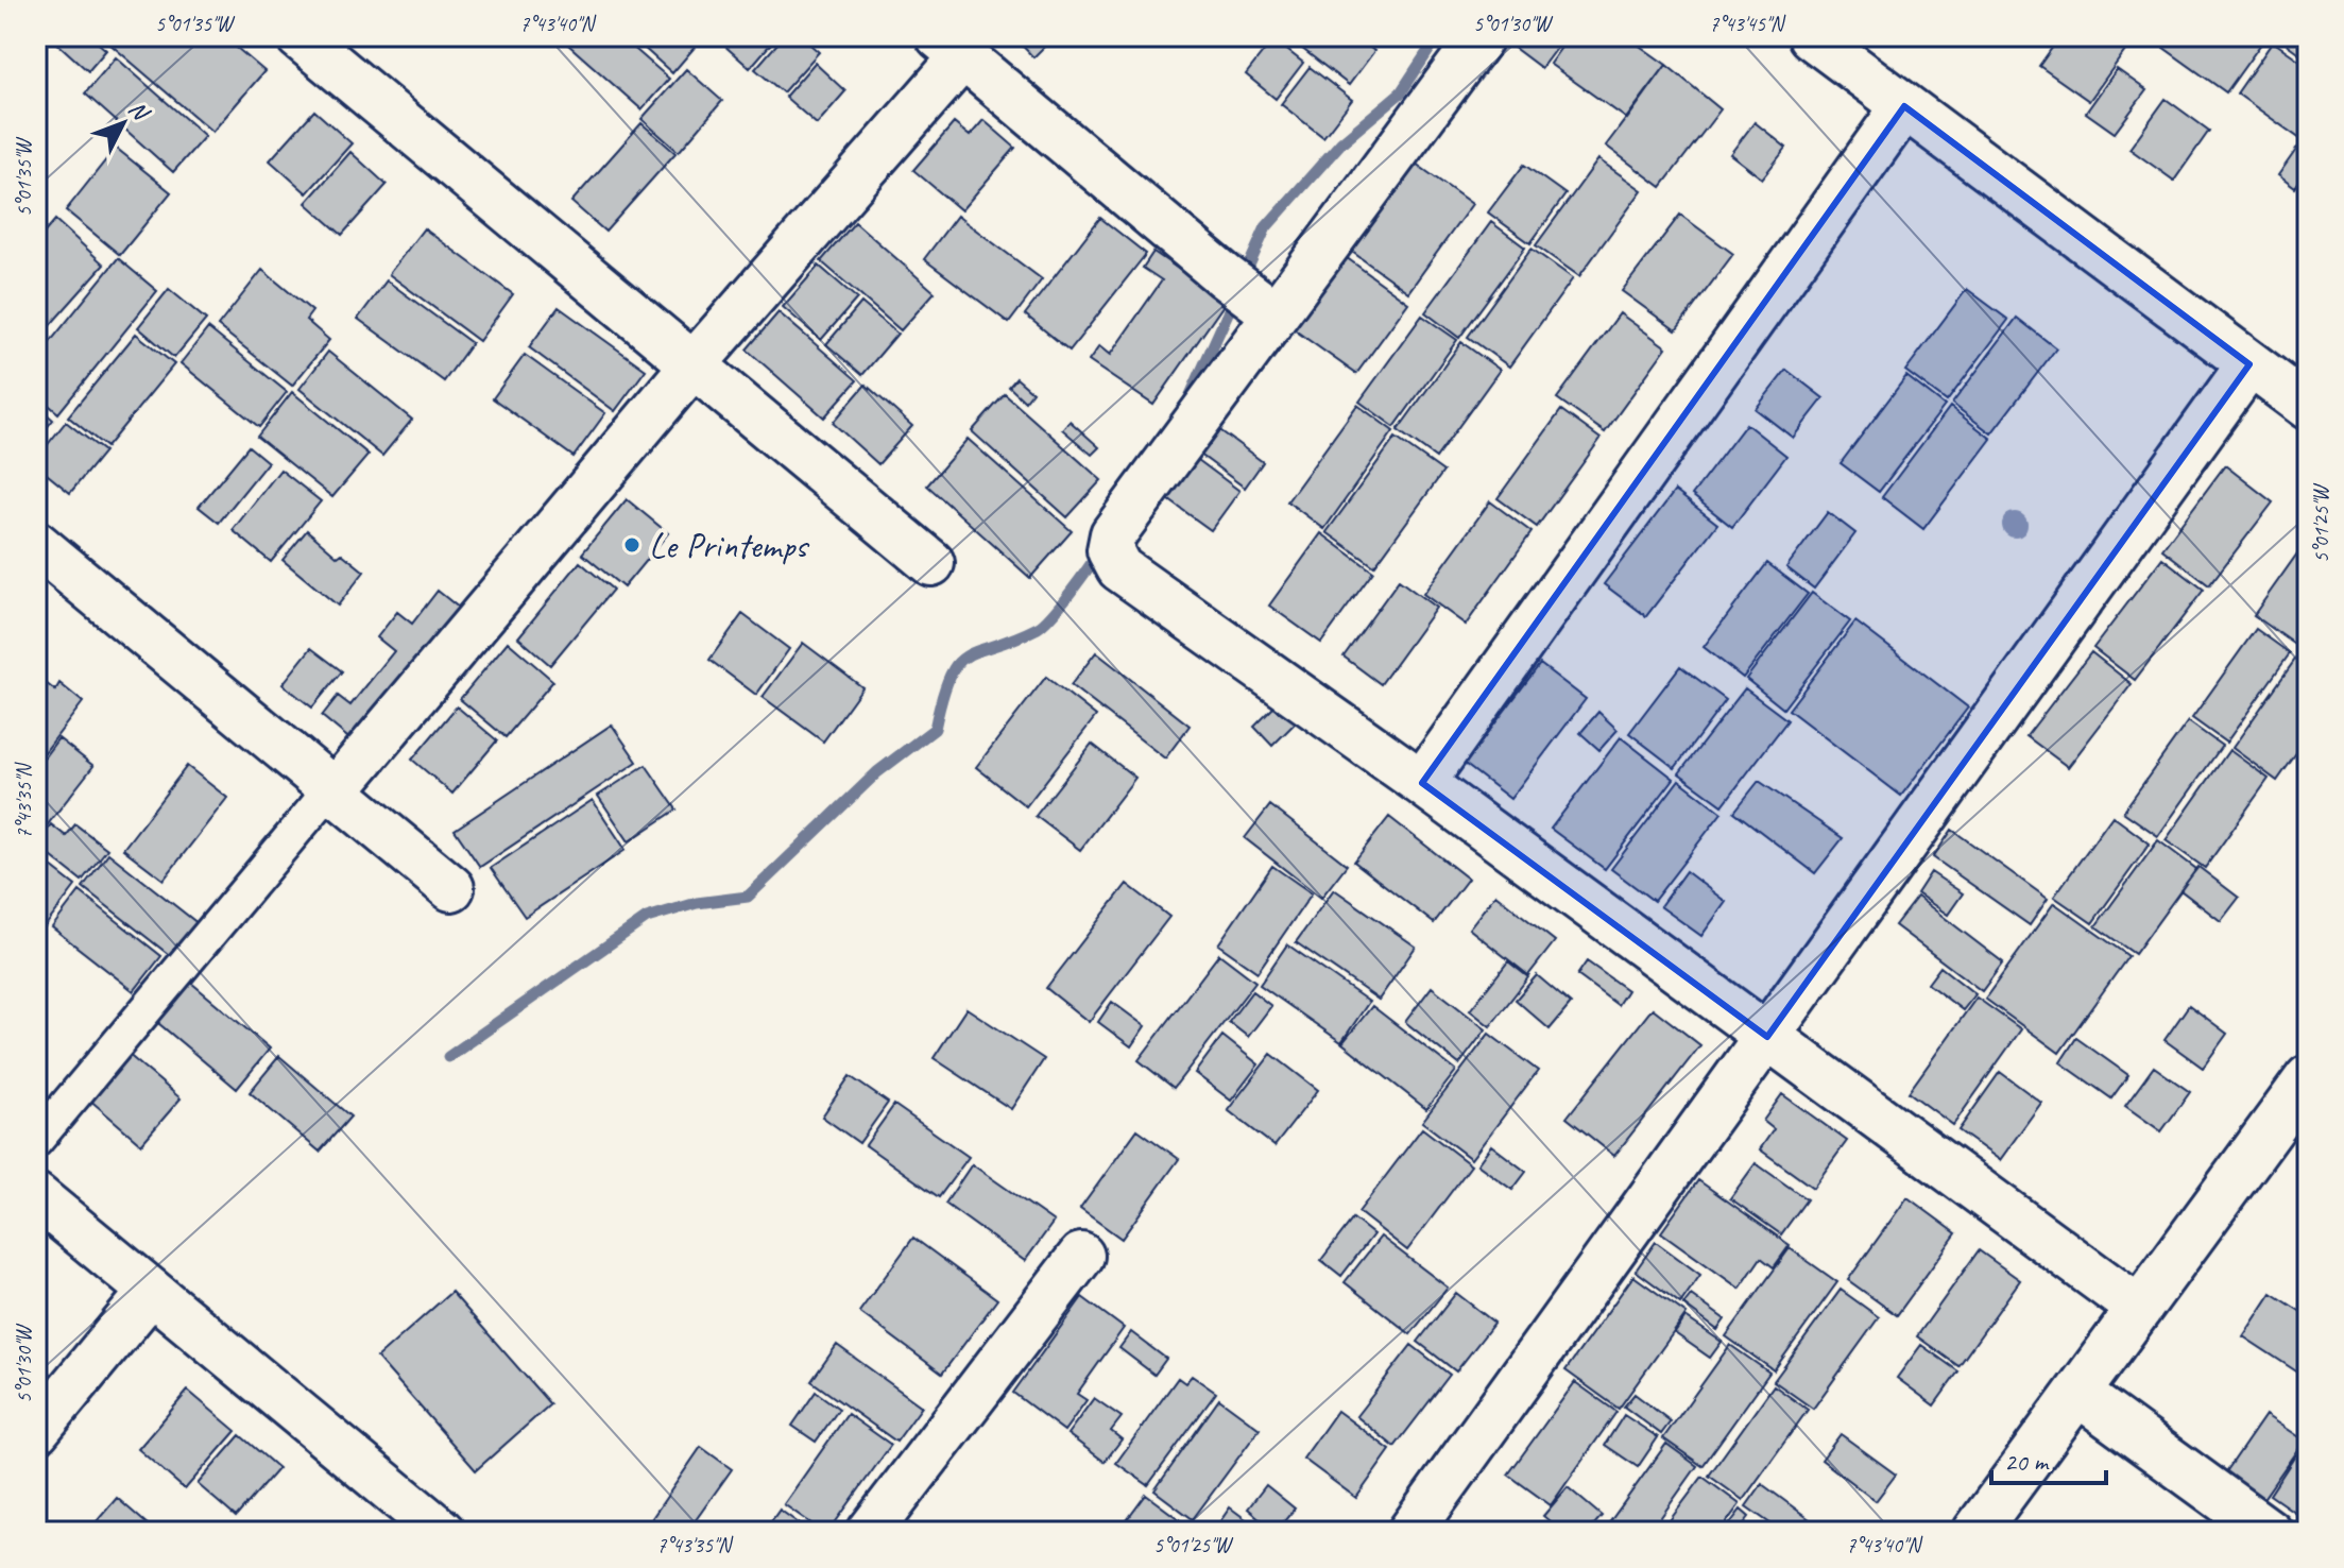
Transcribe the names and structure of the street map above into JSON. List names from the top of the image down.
{
  "places": ["Le Printemps"],
  "scale_bar": "20 m",
  "north": "top right",
  "coordinates": [
    "5°01'35\"W",
    "7°43'40\"N",
    "5°01'30\"W",
    "7°43'45\"N",
    "5°01'25\"W",
    "7°43'35\"N"
  ]
}
